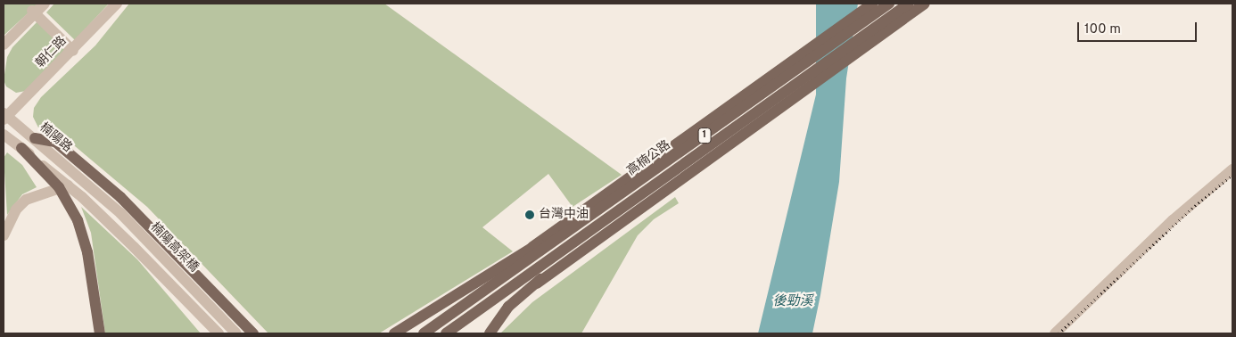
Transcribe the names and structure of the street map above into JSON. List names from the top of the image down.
{
  "streets": {
    "main road": ["1", "高楠公路"],
    "street": ["朝仁路", "楠陽路", "楠陽高架橋"]
  },
  "crossings": [
    ["朝仁路", "楠陽路"],
    ["楠陽路", "楠陽高架橋"]
  ],
  "water": ["後勁溪"],
  "places": ["台灣中油"],
  "scale_bar": "100 m"
}
